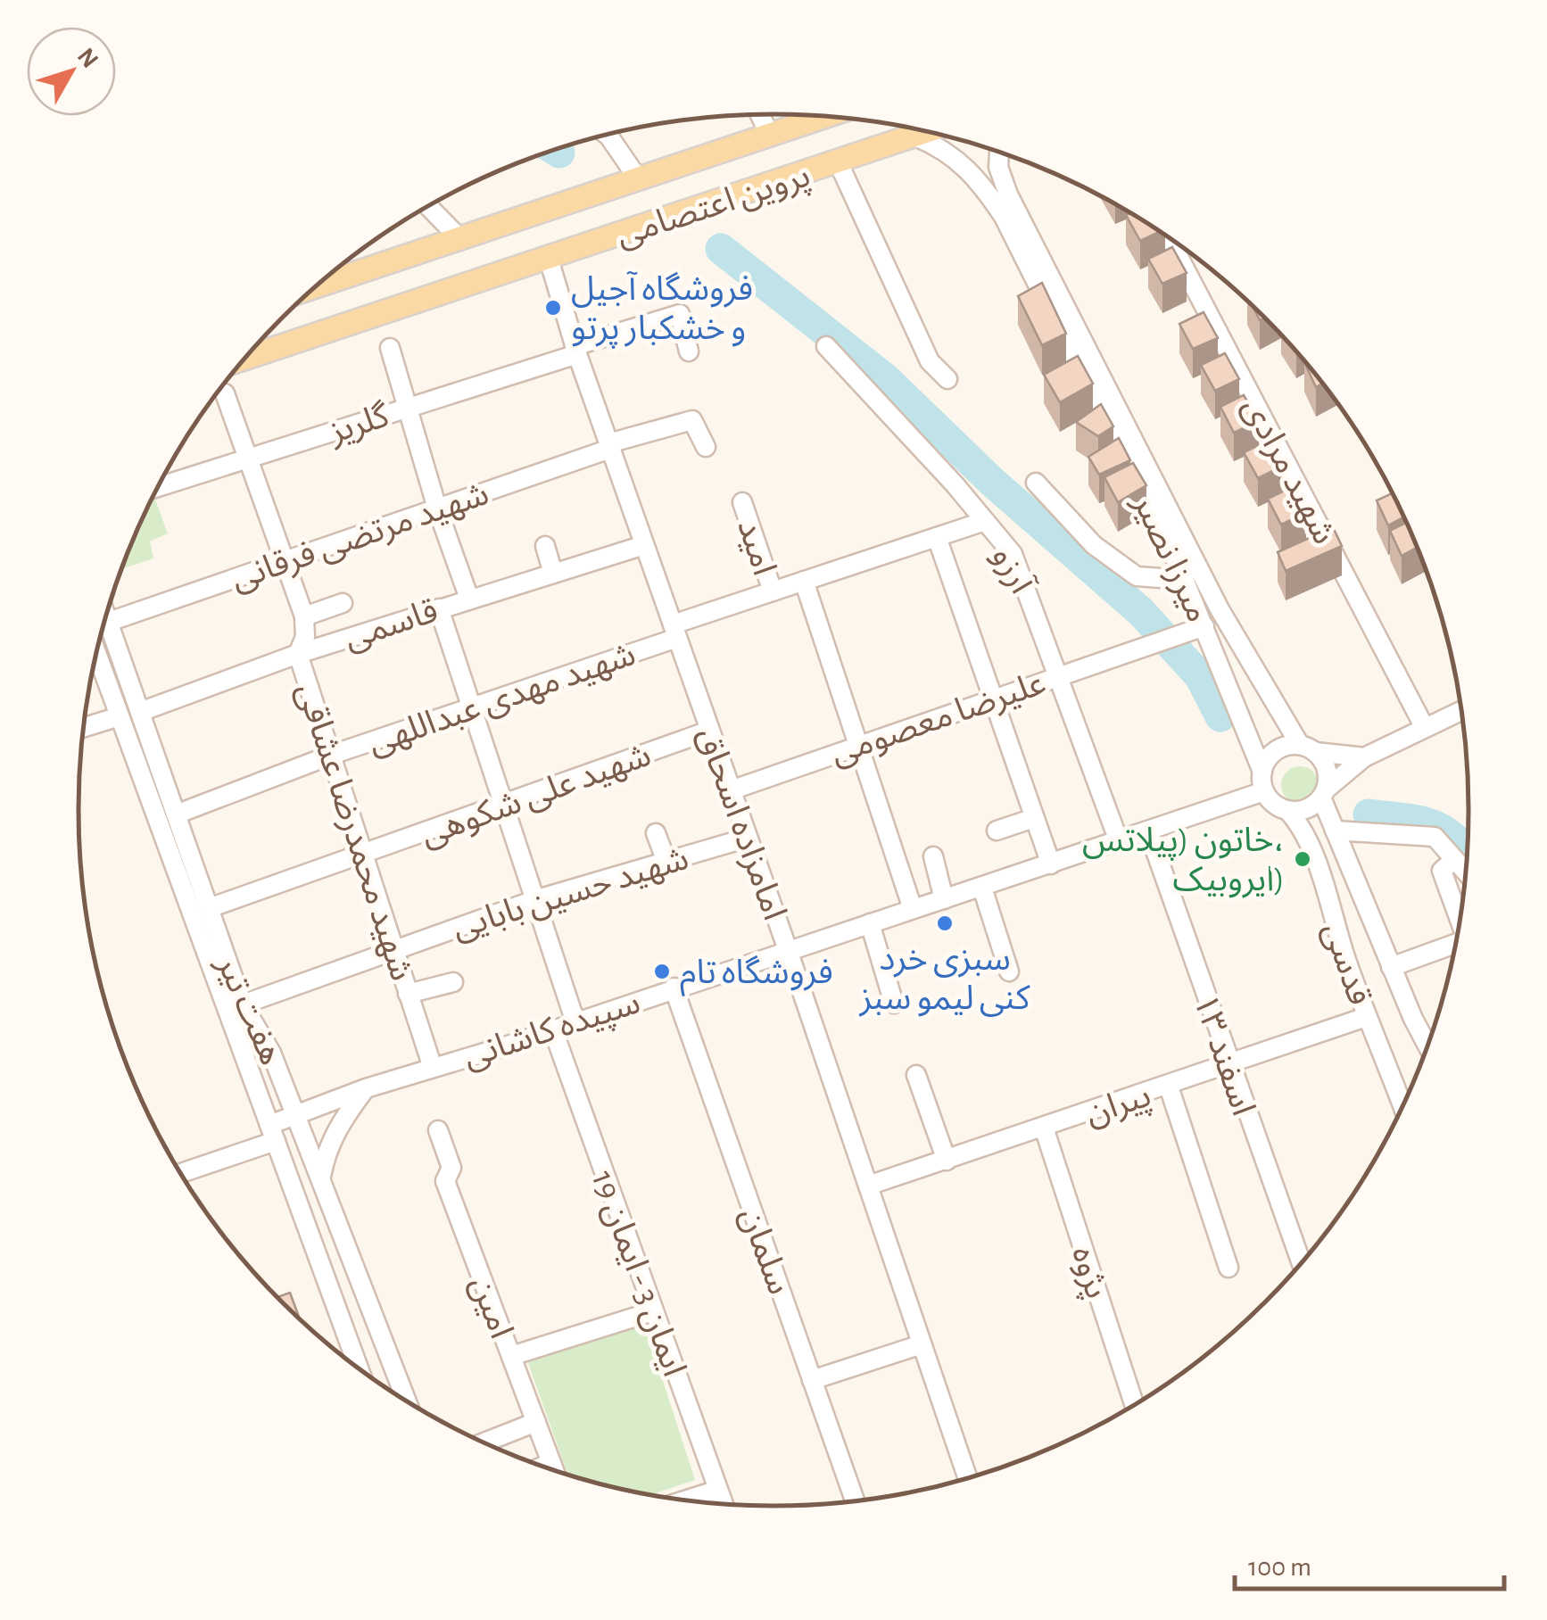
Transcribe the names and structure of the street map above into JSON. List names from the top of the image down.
{
  "streets": {
    "main road": ["پروین اعتصامی"],
    "street": [
      "گلریز",
      "شهید مرادی",
      "شهید مرتضی فرقانی",
      "امید",
      "میرزا نصیر",
      "آرزو",
      "قاسمی",
      "شهید مهدی عبداللهی",
      "علیرضا معصومی",
      "شهید علی شکوهی",
      "امامزاده اسحاق",
      "شهید محمدرضا عشاقی",
      "شهید حسین بابایی",
      "قدسی",
      "هفت تیر",
      "سپیده کاشانی",
      "اسفند ۱۳",
      "پیران",
      "سلمان",
      "پژوه",
      "ایمان 3 - ایمان 19",
      "امین"
    ]
  },
  "crossings": [
    ["پروین اعتصامی", "میرزا نصیر"],
    ["پروین اعتصامی", "امامزاده اسحاق"],
    ["گلریز", "امامزاده اسحاق"],
    ["گلریز", "شهید محمدرضا عشاقی"],
    ["شهید مرتضی فرقانی", "امامزاده اسحاق"],
    ["شهید مرتضی فرقانی", "شهید محمدرضا عشاقی"],
    ["شهید مرتضی فرقانی", "هفت تیر"],
    ["امید", "شهید مهدی عبداللهی"],
    ["میرزا نصیر", "علیرضا معصومی"],
    ["میرزا نصیر", "قدسی"],
    ["میرزا نصیر", "سپیده کاشانی"],
    ["آرزو", "شهید مهدی عبداللهی"],
    ["آرزو", "علیرضا معصومی"],
    ["آرزو", "سپیده کاشانی"],
    ["قاسمی", "امامزاده اسحاق"],
    ["قاسمی", "شهید محمدرضا عشاقی"],
    ["قاسمی", "هفت تیر"],
    ["شهید مهدی عبداللهی", "امامزاده اسحاق"],
    ["شهید مهدی عبداللهی", "شهید محمدرضا عشاقی"],
    ["شهید مهدی عبداللهی", "هفت تیر"],
    ["علیرضا معصومی", "امامزاده اسحاق"],
    ["شهید علی شکوهی", "امامزاده اسحاق"],
    ["شهید علی شکوهی", "شهید محمدرضا عشاقی"],
    ["شهید علی شکوهی", "هفت تیر"],
    ["امامزاده اسحاق", "شهید حسین بابایی"],
    ["امامزاده اسحاق", "سپیده کاشانی"],
    ["امامزاده اسحاق", "پیران"],
    ["شهید محمدرضا عشاقی", "شهید حسین بابایی"],
    ["شهید محمدرضا عشاقی", "سپیده کاشانی"],
    ["شهید حسین بابایی", "هفت تیر"],
    ["قدسی", "سپیده کاشانی"],
    ["قدسی", "پیران"],
    ["هفت تیر", "سپیده کاشانی"],
    ["سپیده کاشانی", "اسفند ۱۳"],
    ["سپیده کاشانی", "سلمان"],
    ["سپیده کاشانی", "ایمان 3 - ایمان 19"],
    ["اسفند ۱۳", "پیران"],
    ["پیران", "پژوه"]
  ],
  "places": [
    "فروشگاه آجیل و خشکبار پرتو",
    "خاتون (پیلاتس، ایروبیک)",
    "سبزی خرد کنی لیمو سبز",
    "فروشگاه تام"
  ],
  "scale_bar": "100 m",
  "north": "top right"
}
